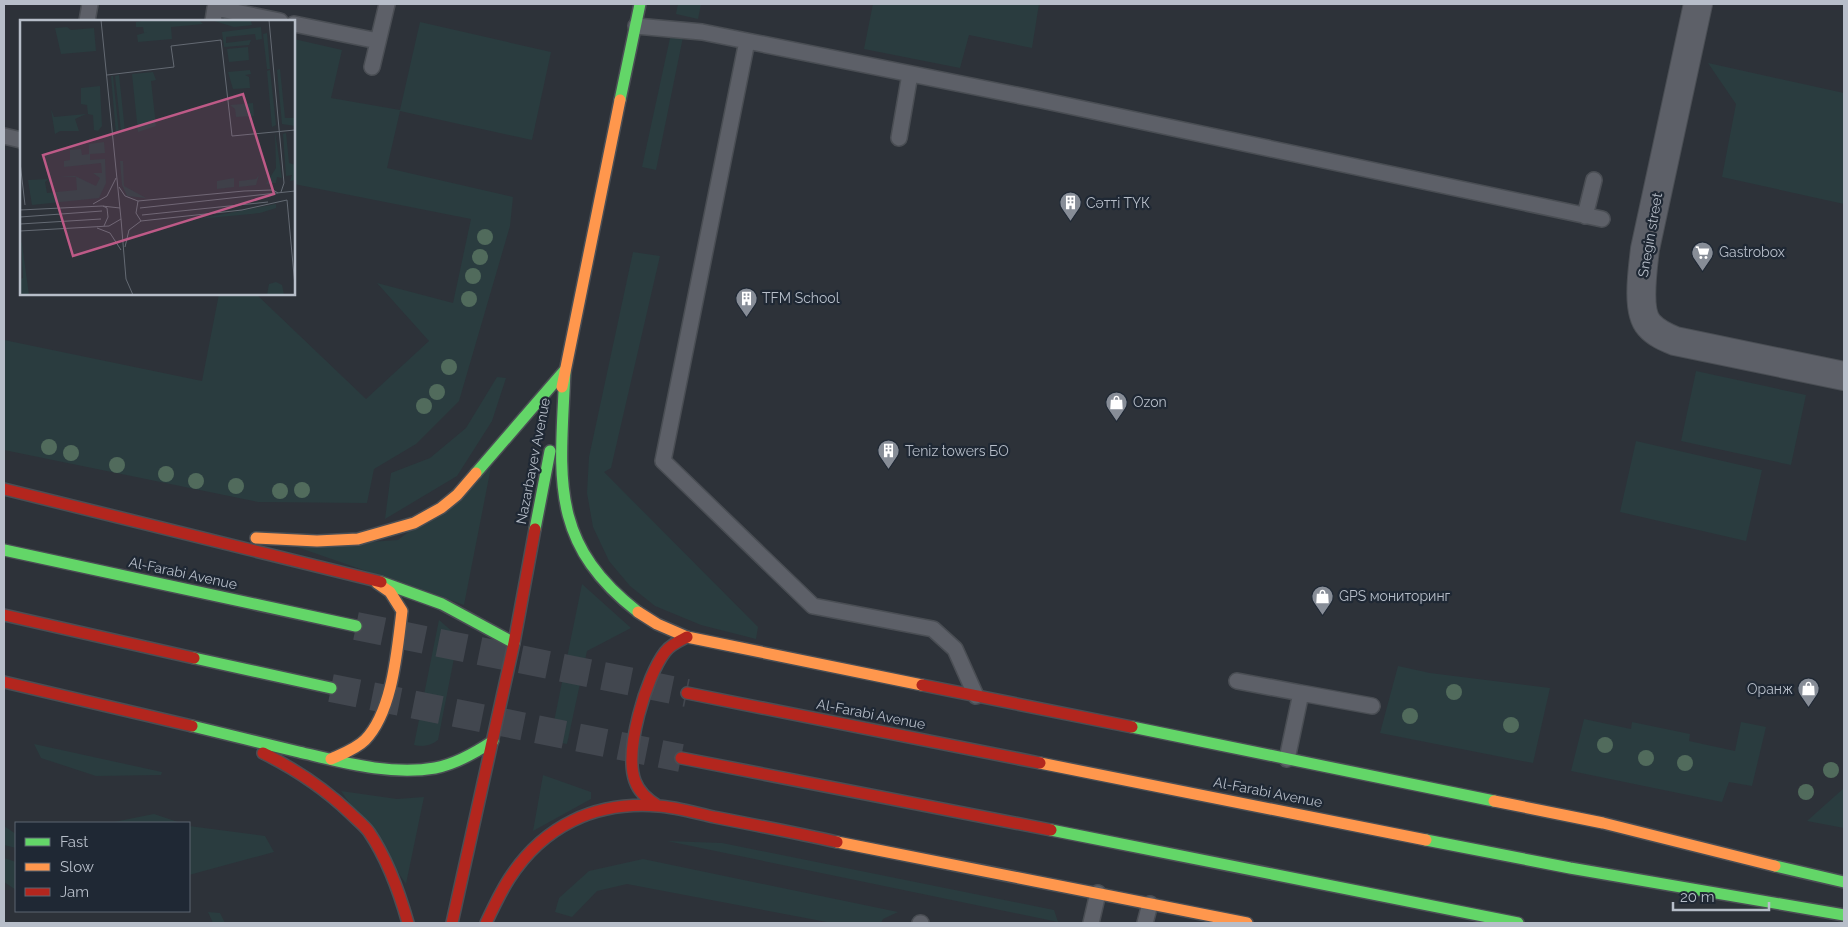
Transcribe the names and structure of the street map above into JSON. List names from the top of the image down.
{
  "streets": {
    "main road": ["Nazarbayev Avenue", "Al-Farabi Avenue"],
    "street": ["Snegin street"]
  },
  "places": {
    "building": ["Сәтті ТҮК", "TFM School", "Teniz towers БО"],
    "supermarket": ["Gastrobox"],
    "shop": ["Ozon", "GPS мониторинг", "Оранж"]
  },
  "legend": ["Fast", "Slow", "Jam"],
  "scale_bar": "20 m"
}
